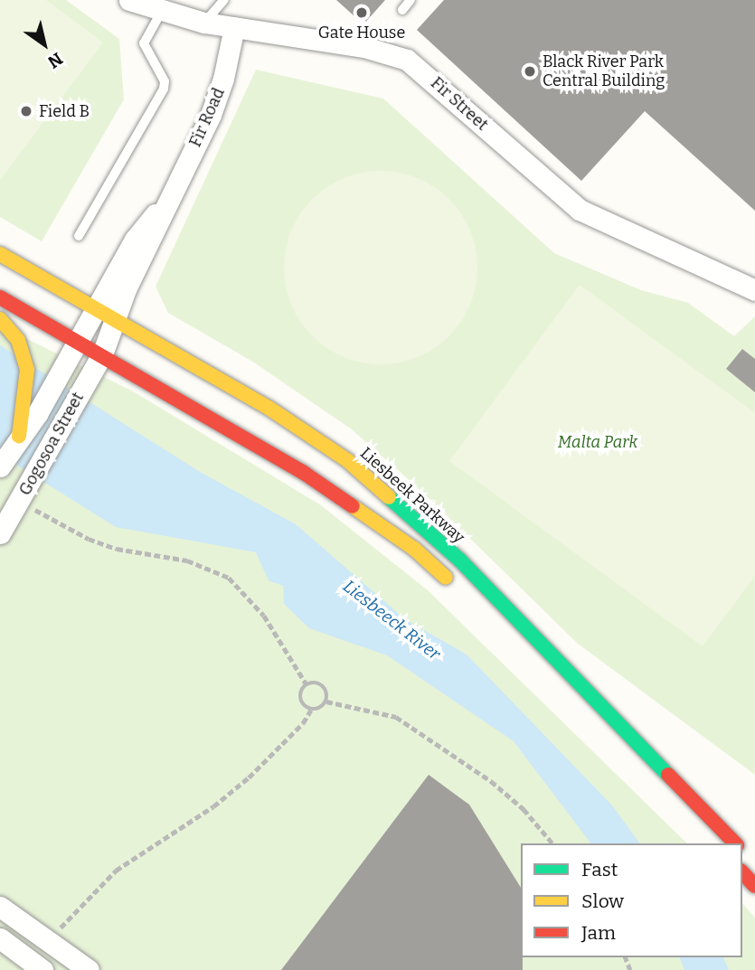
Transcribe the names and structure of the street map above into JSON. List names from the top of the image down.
{
  "streets": {
    "main road": ["Liesbeek Parkway"],
    "street": ["Fir Street", "Fir Road", "Gogosoa Street"]
  },
  "crossings": [
    ["Fir Street", "Fir Road"],
    ["Fir Road", "Gogosoa Street"],
    ["Fir Road", "Liesbeek Parkway"]
  ],
  "water": ["Liesbeeck River"],
  "parks": ["Malta Park"],
  "places": ["Gate House", "Black River Park Central Building", "Field B"],
  "legend": ["Fast", "Slow", "Jam"],
  "north": "bottom right"
}
